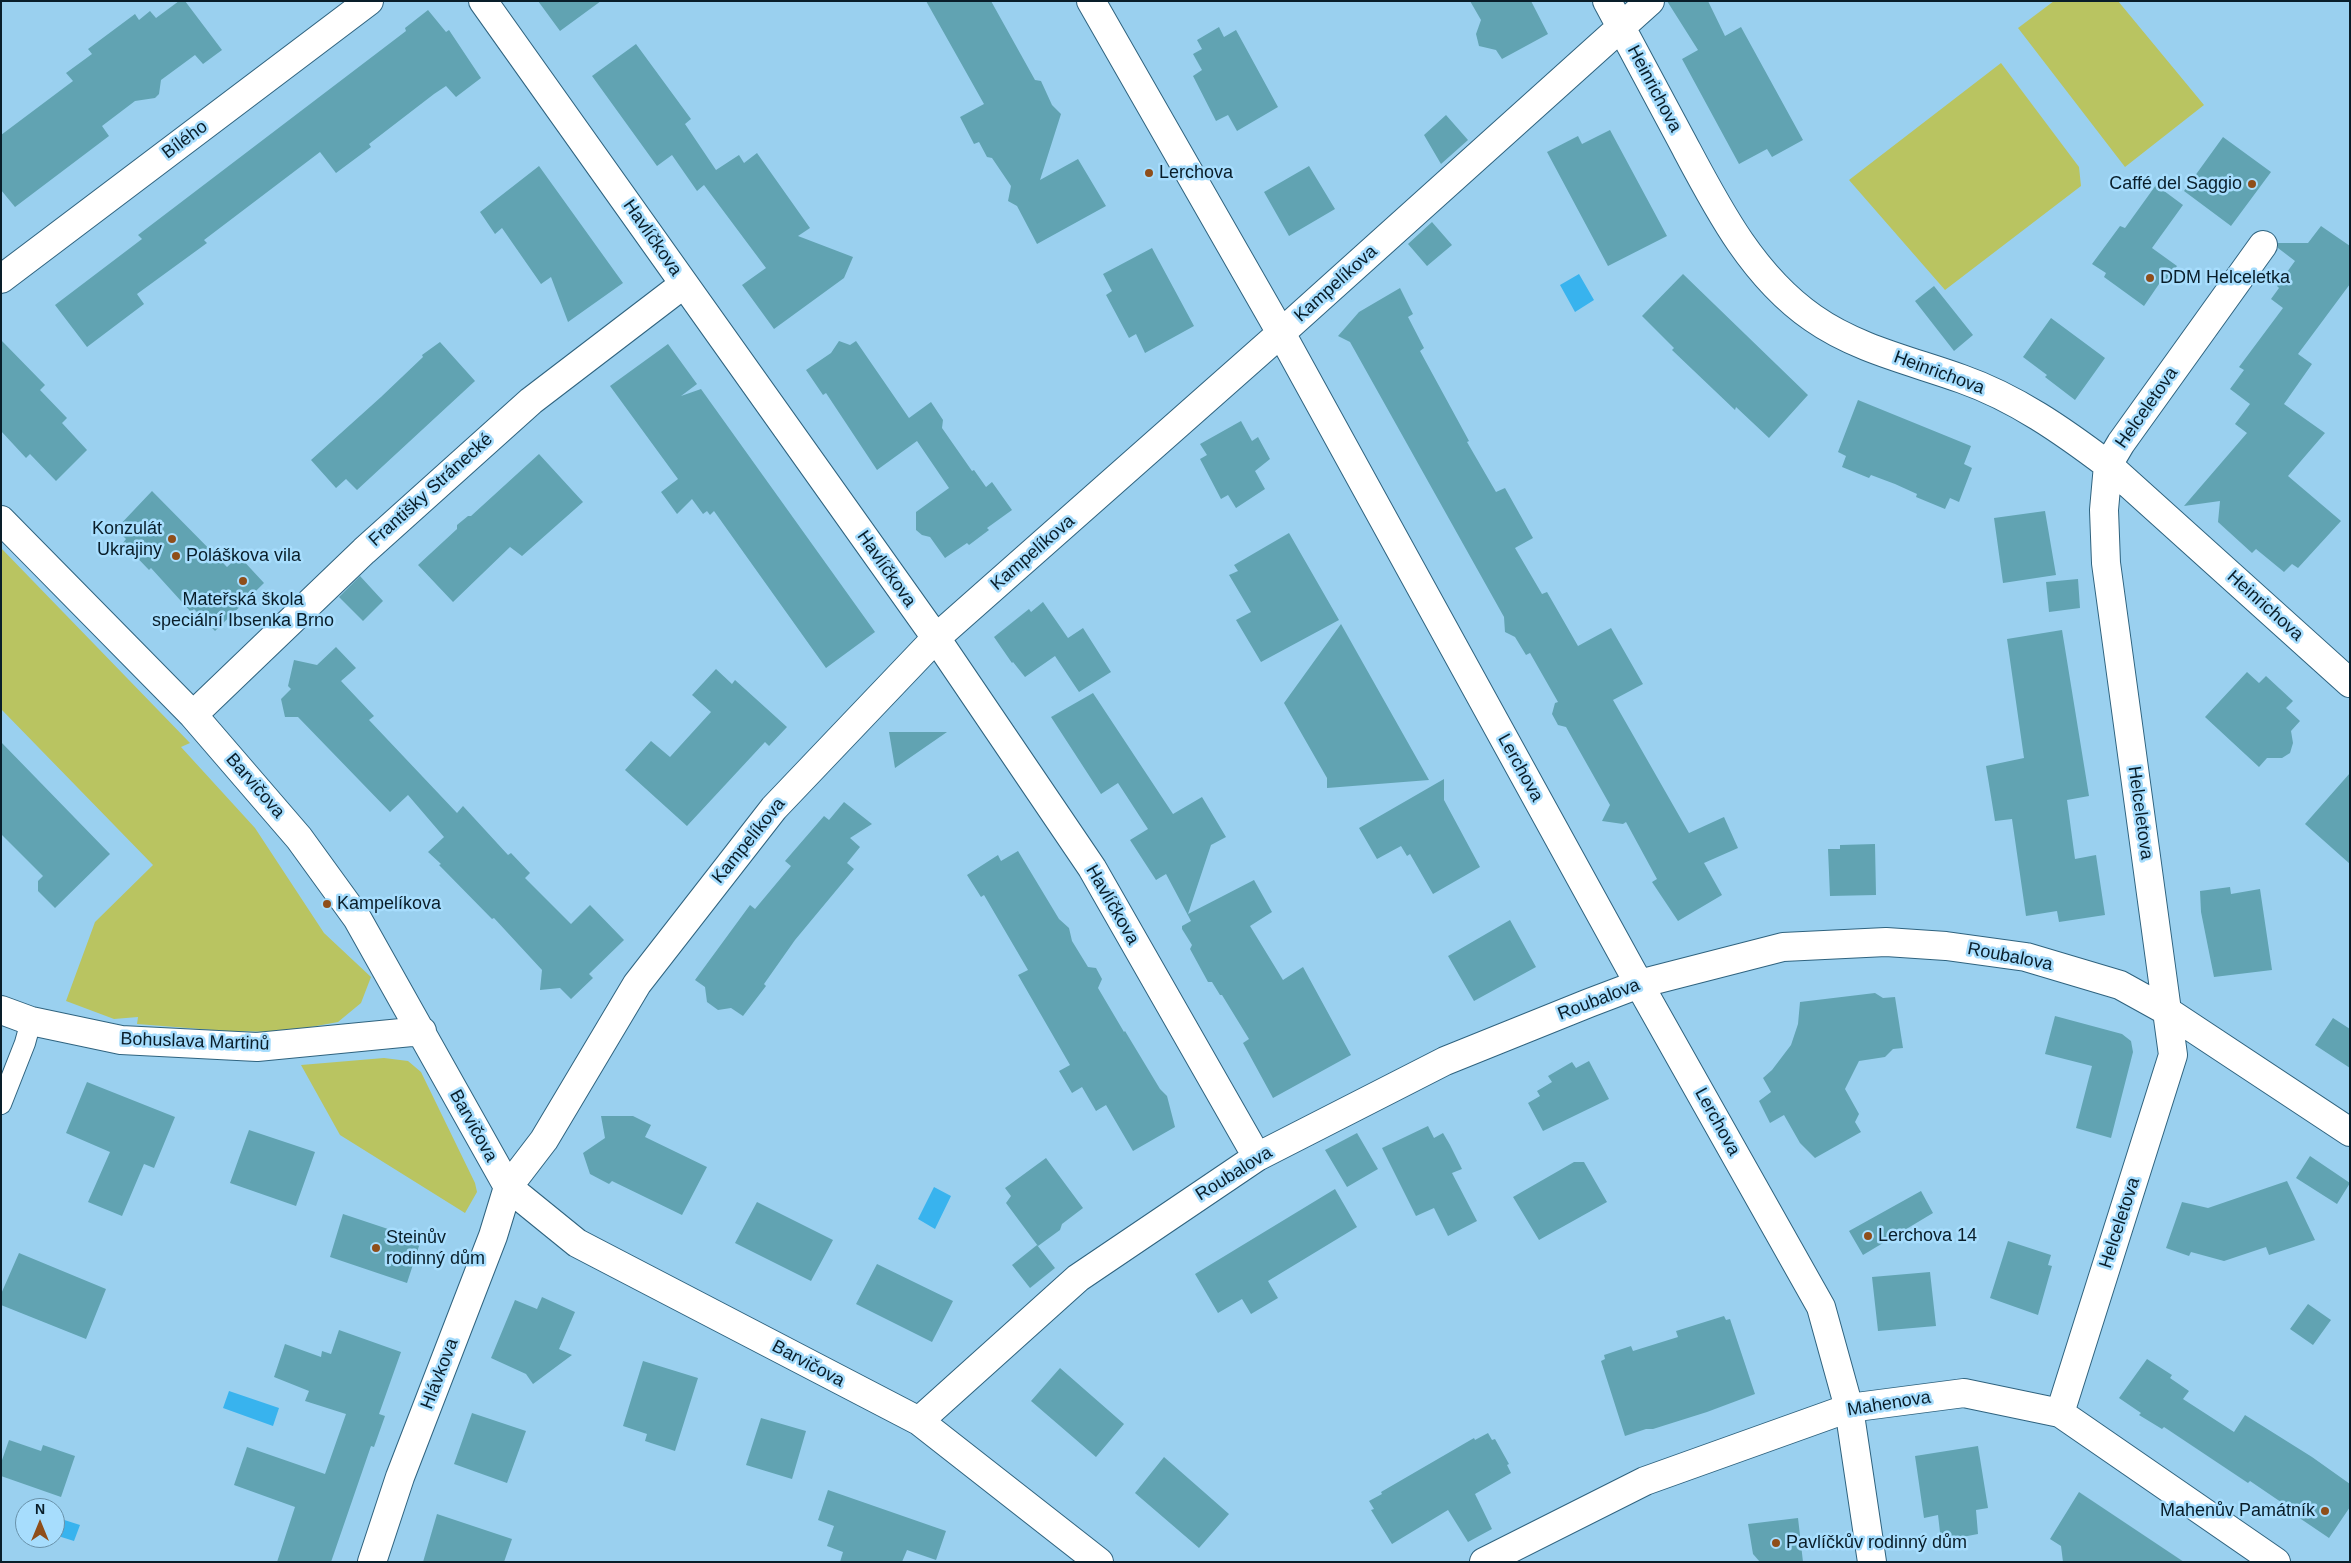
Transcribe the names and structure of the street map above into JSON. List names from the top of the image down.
{
  "streets": {
    "street": [
      "Heinrichova",
      "Bílého",
      "Havlíčkova",
      "Kampelíkova",
      "Helceletova",
      "Františky Stránecké",
      "Lerchova",
      "Barvičova",
      "Roubalova",
      "Bohuslava Martinů",
      "Hlávkova",
      "Mahenova"
    ]
  },
  "crossings": [
    ["Heinrichova", "Kampelíkova"],
    ["Heinrichova", "Helceletova"],
    ["Havlíčkova", "Kampelíkova"],
    ["Havlíčkova", "Františky Stránecké"],
    ["Havlíčkova", "Roubalova"],
    ["Kampelíkova", "Lerchova"],
    ["Kampelíkova", "Barvičova"],
    ["Kampelíkova", "Hlávkova"],
    ["Helceletova", "Roubalova"],
    ["Helceletova", "Mahenova"],
    ["Františky Stránecké", "Barvičova"],
    ["Lerchova", "Roubalova"],
    ["Lerchova", "Mahenova"],
    ["Barvičova", "Roubalova"],
    ["Barvičova", "Bohuslava Martinů"],
    ["Barvičova", "Hlávkova"]
  ],
  "places": [
    "Lerchova",
    "Caffé del Saggio",
    "DDM Helceletka",
    "Konzulát Ukrajiny",
    "Poláškova vila",
    "Mateřská škola speciální Ibsenka Brno",
    "Kampelíkova",
    "Lerchova 14",
    "Steinův rodinný dům",
    "Mahenův Památník",
    "Pavlíčkův rodinný dům"
  ],
  "north": "top"
}
